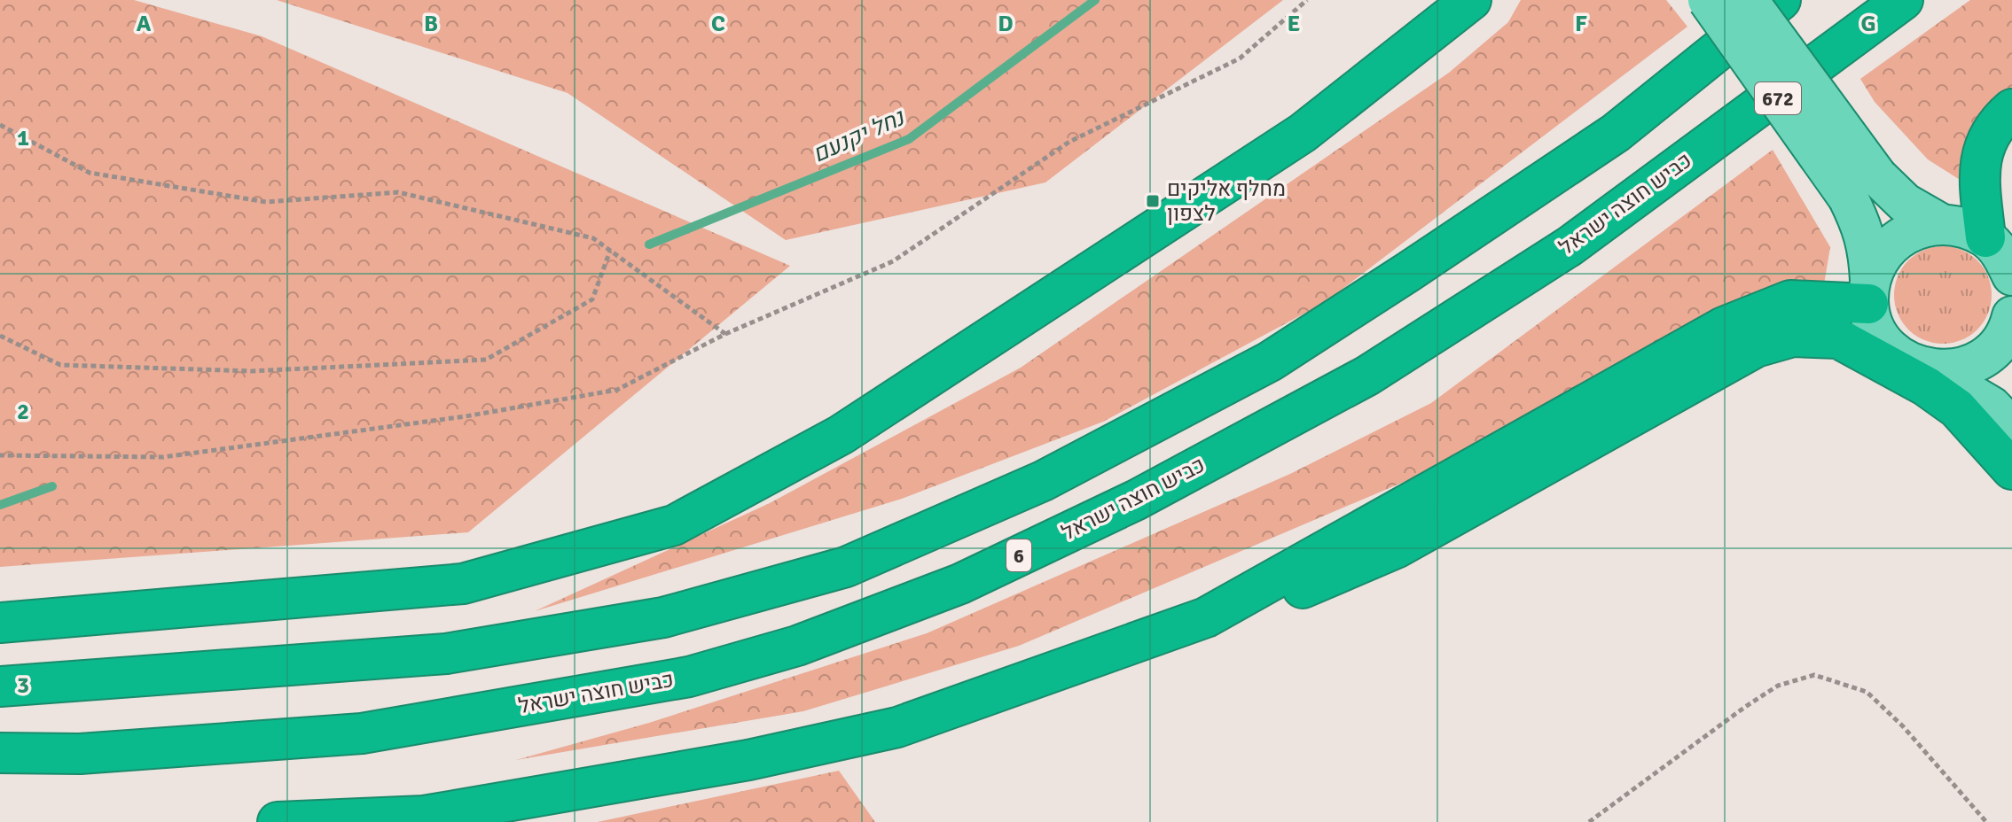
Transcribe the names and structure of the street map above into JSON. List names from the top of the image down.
{
  "streets": {
    "highway": ["כביש חוצה ישראל", "6"],
    "main road": ["672"]
  },
  "water": ["נחל יקנעם"],
  "places": {
    "transit": ["מחלף אליקים לצפון"]
  },
  "grid": {
    "columns": [
      "A",
      "B",
      "C",
      "D",
      "E",
      "F",
      "G"
    ],
    "rows": ["1", "2", "3"]
  }
}
